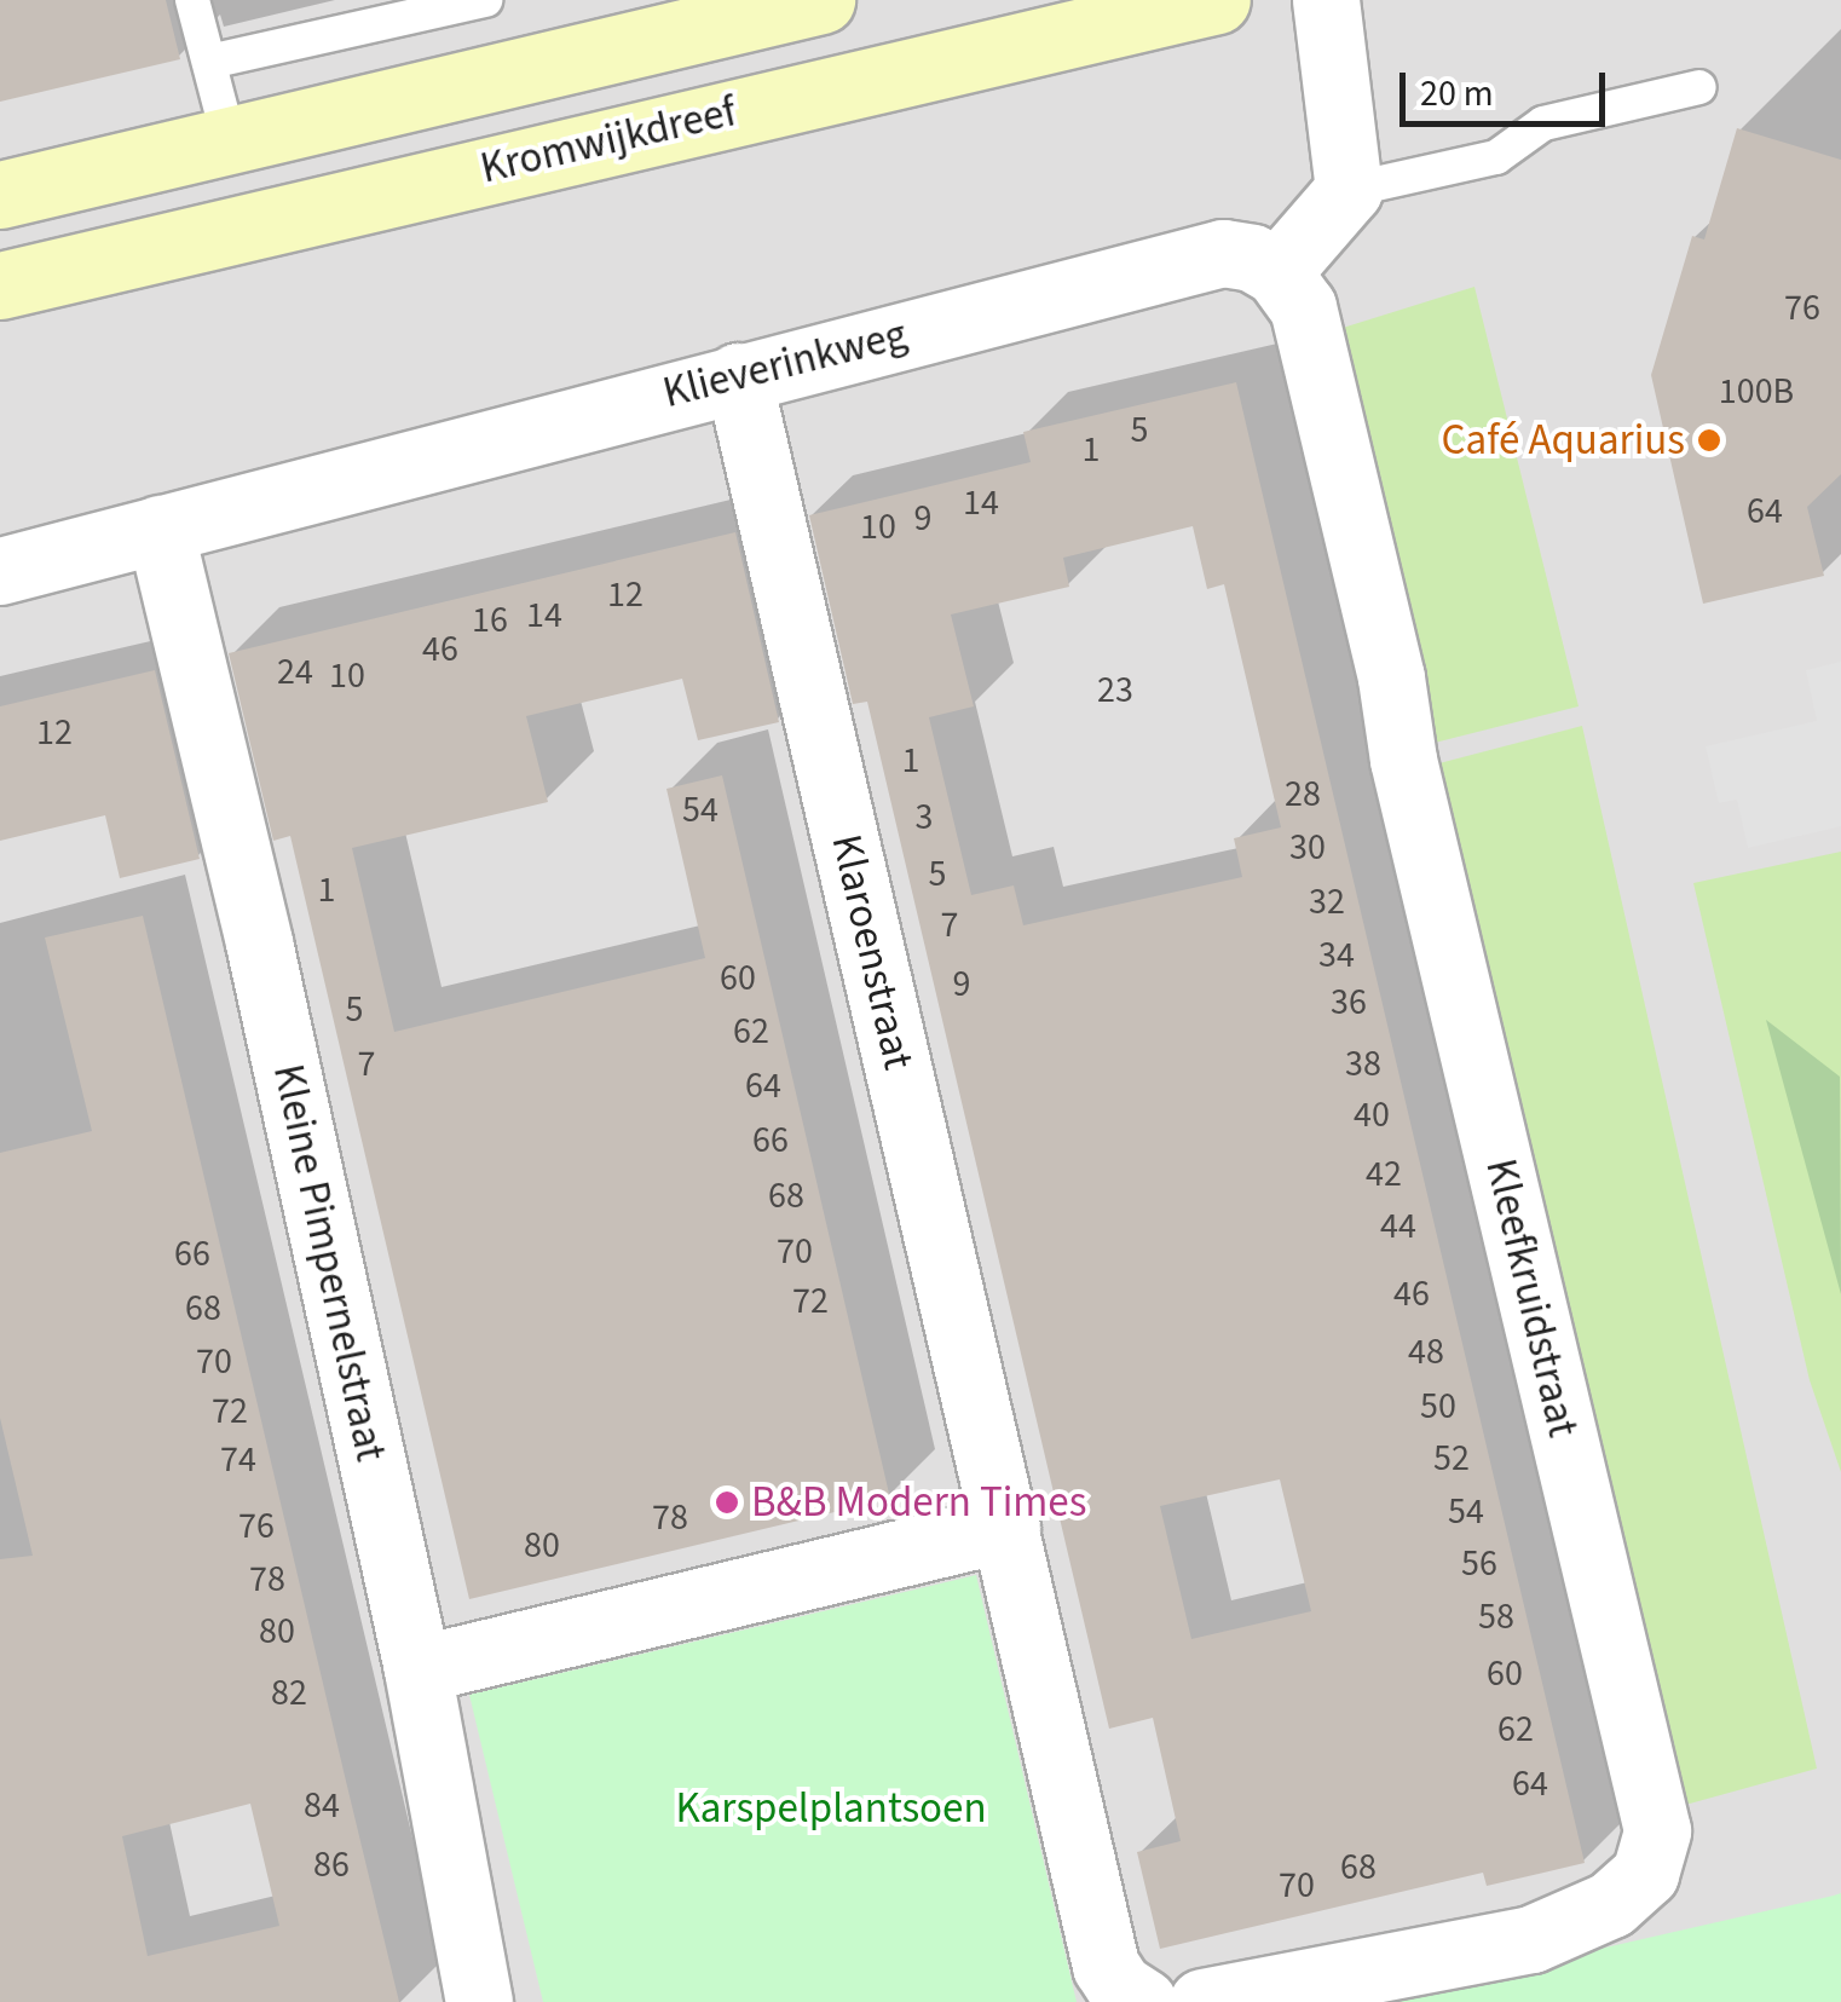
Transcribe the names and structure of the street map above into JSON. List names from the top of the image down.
{
  "streets": {
    "main road": ["Kromwijkdreef"],
    "street": [
      "Klieverinkweg",
      "Klaroenstraat",
      "Kleine Pimpernelstraat",
      "Kleefkruidstraat"
    ]
  },
  "crossings": [
    ["Klieverinkweg", "Klaroenstraat"],
    ["Klieverinkweg", "Kleine Pimpernelstraat"],
    ["Klieverinkweg", "Kleefkruidstraat"]
  ],
  "parks": ["Karspelplantsoen"],
  "places": ["Café Aquarius", "B&B Modern Times"],
  "house_numbers": [
    "76",
    "100B",
    "5",
    "1",
    "14",
    "64",
    "9",
    "10",
    "12",
    "14",
    "16",
    "46",
    "24",
    "10",
    "23",
    "12",
    "1",
    "28",
    "54",
    "3",
    "30",
    "5",
    "1",
    "32",
    "7",
    "34",
    "60",
    "9",
    "36",
    "5",
    "62",
    "7",
    "38",
    "64",
    "40",
    "66",
    "42",
    "68",
    "44",
    "70",
    "66",
    "46",
    "72",
    "68",
    "48",
    "70",
    "50",
    "72",
    "52",
    "74",
    "54",
    "78",
    "76",
    "80",
    "56",
    "78",
    "58",
    "80",
    "60",
    "82",
    "62",
    "64",
    "84",
    "86",
    "68",
    "70"
  ],
  "scale_bar": "20 m"
}
